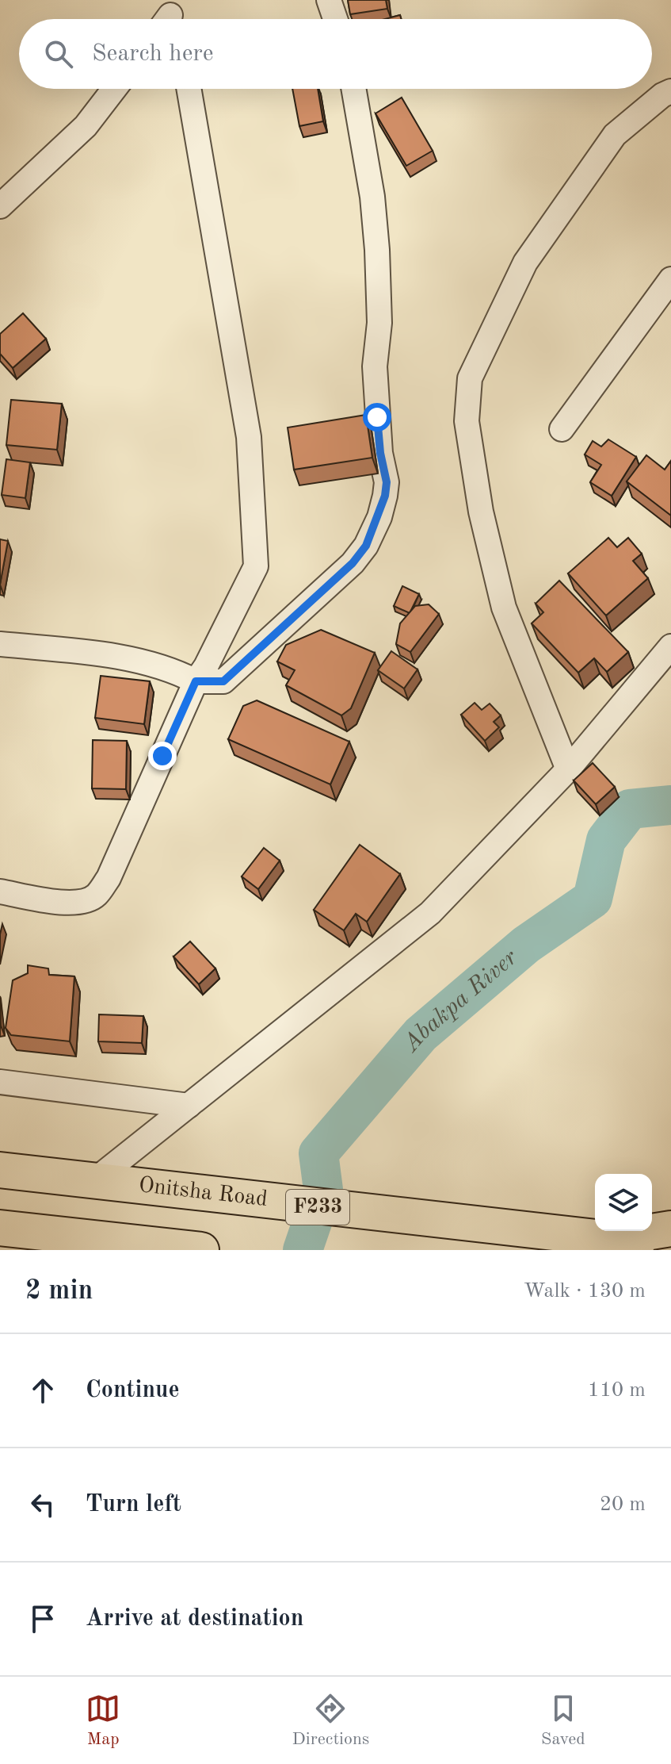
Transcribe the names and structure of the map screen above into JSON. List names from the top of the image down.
{
  "streets": {
    "main road": ["Onitsha Road", "F233"]
  },
  "crossings": [
    ["Onitsha Road", "F233"]
  ],
  "water": ["Abakpa River"],
  "page": {
    "search": "Search here",
    "heading": ["2 min", "Walk · 130 m"],
    "list": [
      ["Continue", "110 m"],
      ["Turn left", "20 m"],
      "Arrive at destination"
    ],
    "nav": ["Map", "Directions", "Saved"]
  }
}
